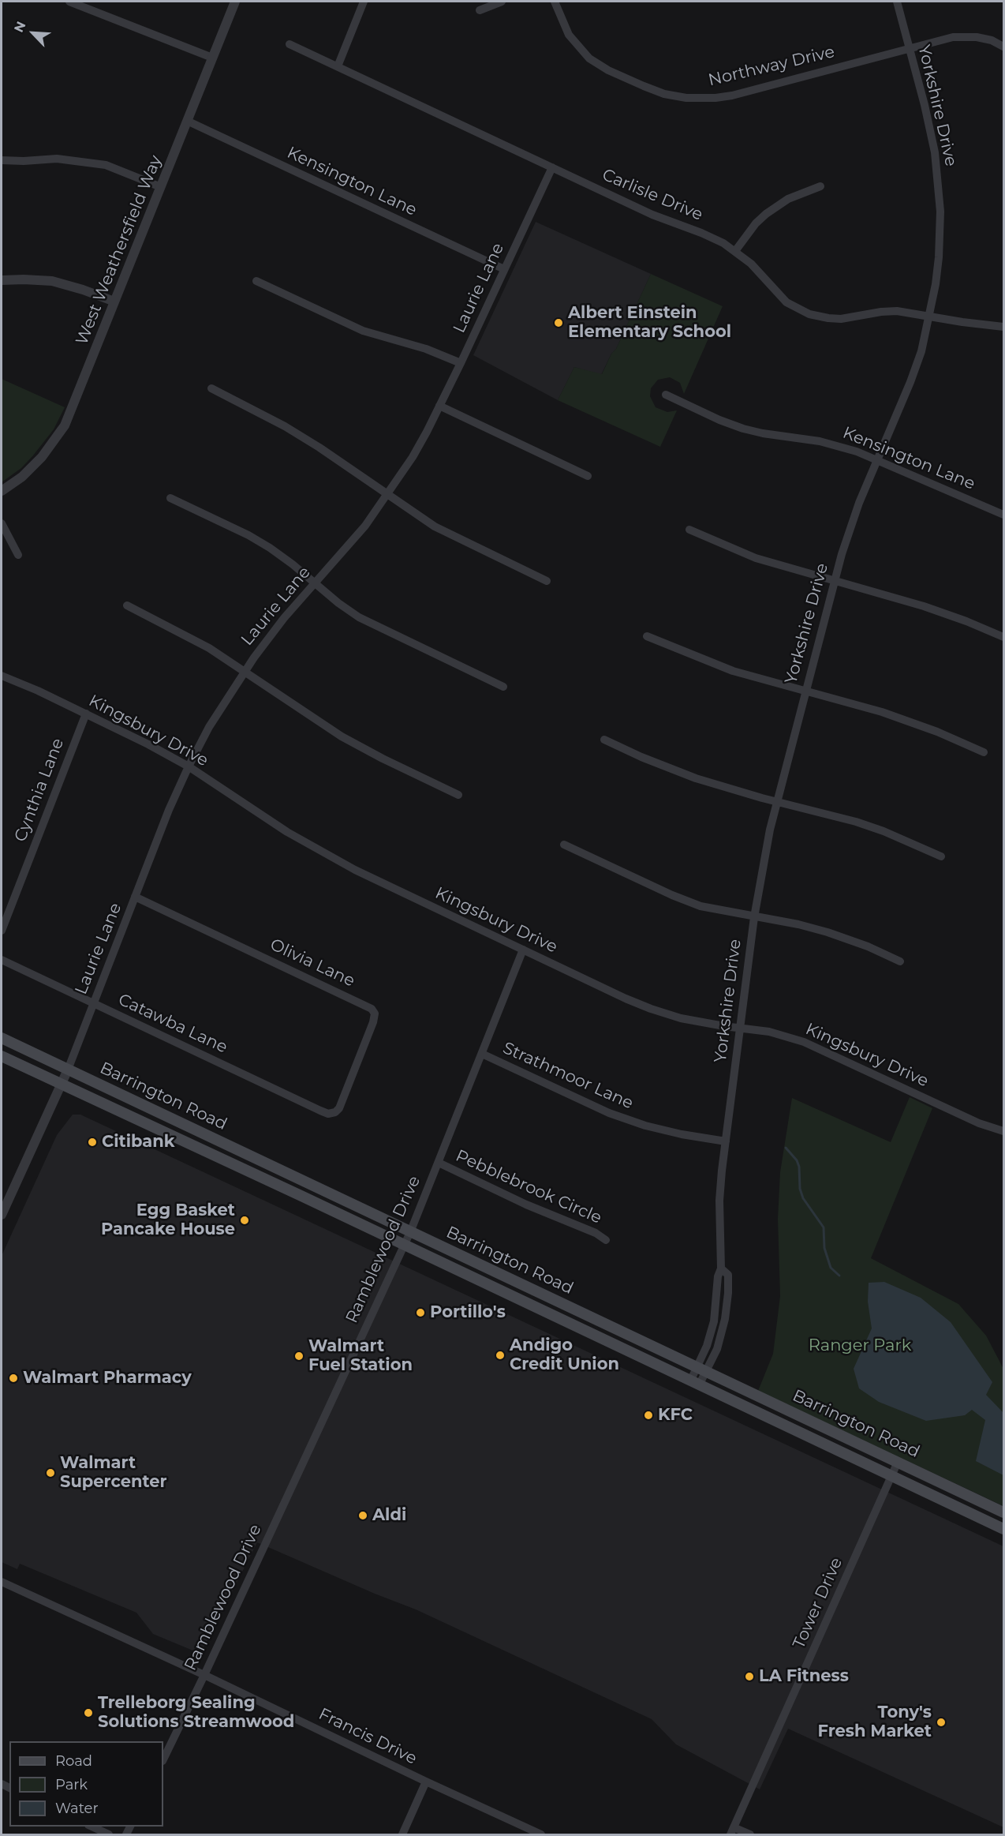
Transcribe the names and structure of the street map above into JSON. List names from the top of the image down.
{
  "streets": {
    "main road": ["Barrington Road"],
    "street": [
      "Northway Drive",
      "Yorkshire Drive",
      "Kensington Lane",
      "Carlisle Drive",
      "West Weathersfield Way",
      "Laurie Lane",
      "Kingsbury Drive",
      "Cynthia Lane",
      "Olivia Lane",
      "Catawba Lane",
      "Strathmoor Lane",
      "Pebblebrook Circle",
      "Ramblewood Drive",
      "Tower Drive",
      "Francis Drive"
    ]
  },
  "crossings": [
    ["Northway Drive", "Yorkshire Drive"],
    ["Yorkshire Drive", "Kensington Lane"],
    ["Yorkshire Drive", "Carlisle Drive"],
    ["Yorkshire Drive", "Kingsbury Drive"],
    ["Yorkshire Drive", "Strathmoor Lane"],
    ["Yorkshire Drive", "Barrington Road"],
    ["Kensington Lane", "West Weathersfield Way"],
    ["Kensington Lane", "Laurie Lane"],
    ["Carlisle Drive", "Laurie Lane"],
    ["Laurie Lane", "Kingsbury Drive"],
    ["Laurie Lane", "Olivia Lane"],
    ["Laurie Lane", "Catawba Lane"],
    ["Laurie Lane", "Barrington Road"],
    ["Kingsbury Drive", "Cynthia Lane"],
    ["Kingsbury Drive", "Ramblewood Drive"],
    ["Olivia Lane", "Catawba Lane"],
    ["Strathmoor Lane", "Ramblewood Drive"],
    ["Barrington Road", "Ramblewood Drive"],
    ["Barrington Road", "Tower Drive"],
    ["Pebblebrook Circle", "Ramblewood Drive"],
    ["Ramblewood Drive", "Francis Drive"]
  ],
  "parks": ["Ranger Park"],
  "places": [
    "Albert Einstein Elementary School",
    "Citibank",
    "Egg Basket Pancake House",
    "Portillo's",
    "Andigo Credit Union",
    "Walmart Fuel Station",
    "Walmart Pharmacy",
    "KFC",
    "Walmart Supercenter",
    "Aldi",
    "LA Fitness",
    "Trelleborg Sealing Solutions Streamwood",
    "Tony's Fresh Market"
  ],
  "legend": ["Road", "Park", "Water"],
  "north": "top left"
}
